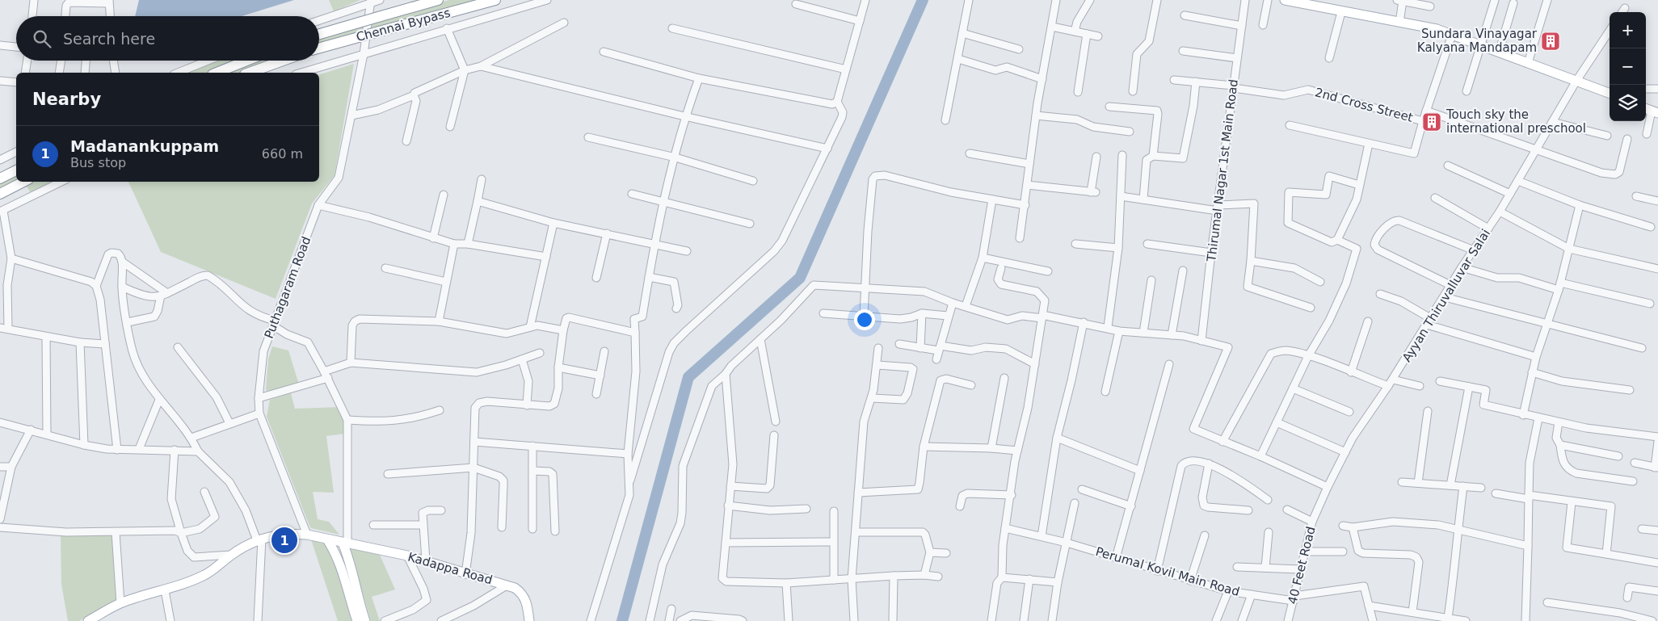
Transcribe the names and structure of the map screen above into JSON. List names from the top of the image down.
{
  "streets": {
    "highway": ["Chennai Bypass"],
    "main road": ["Kadappa Road"],
    "street": [
      "2nd Cross Street",
      "Thirumal Nagar 1st Main Road",
      "Puthagaram Road",
      "Ayyan Thiruvalluvar Salai",
      "40 Feet Road",
      "Perumal Kovil Main Road"
    ]
  },
  "crossings": [
    ["2nd Cross Street", "Thirumal Nagar 1st Main Road"],
    ["Ayyan Thiruvalluvar Salai", "40 Feet Road"],
    ["40 Feet Road", "Perumal Kovil Main Road"]
  ],
  "places": {
    "building": ["Sundara Vinayagar Kalyana Mandapam", "Touch sky the international preschool"]
  },
  "page": {
    "map_buttons": ["+", "−"],
    "search": "Search here",
    "heading": "Nearby",
    "list": [
      {
        "mark": "1",
        "name": "Madanankuppam",
        "note": "Bus stop",
        "value": "660 m"
      }
    ],
    "pins": "1"
  }
}
